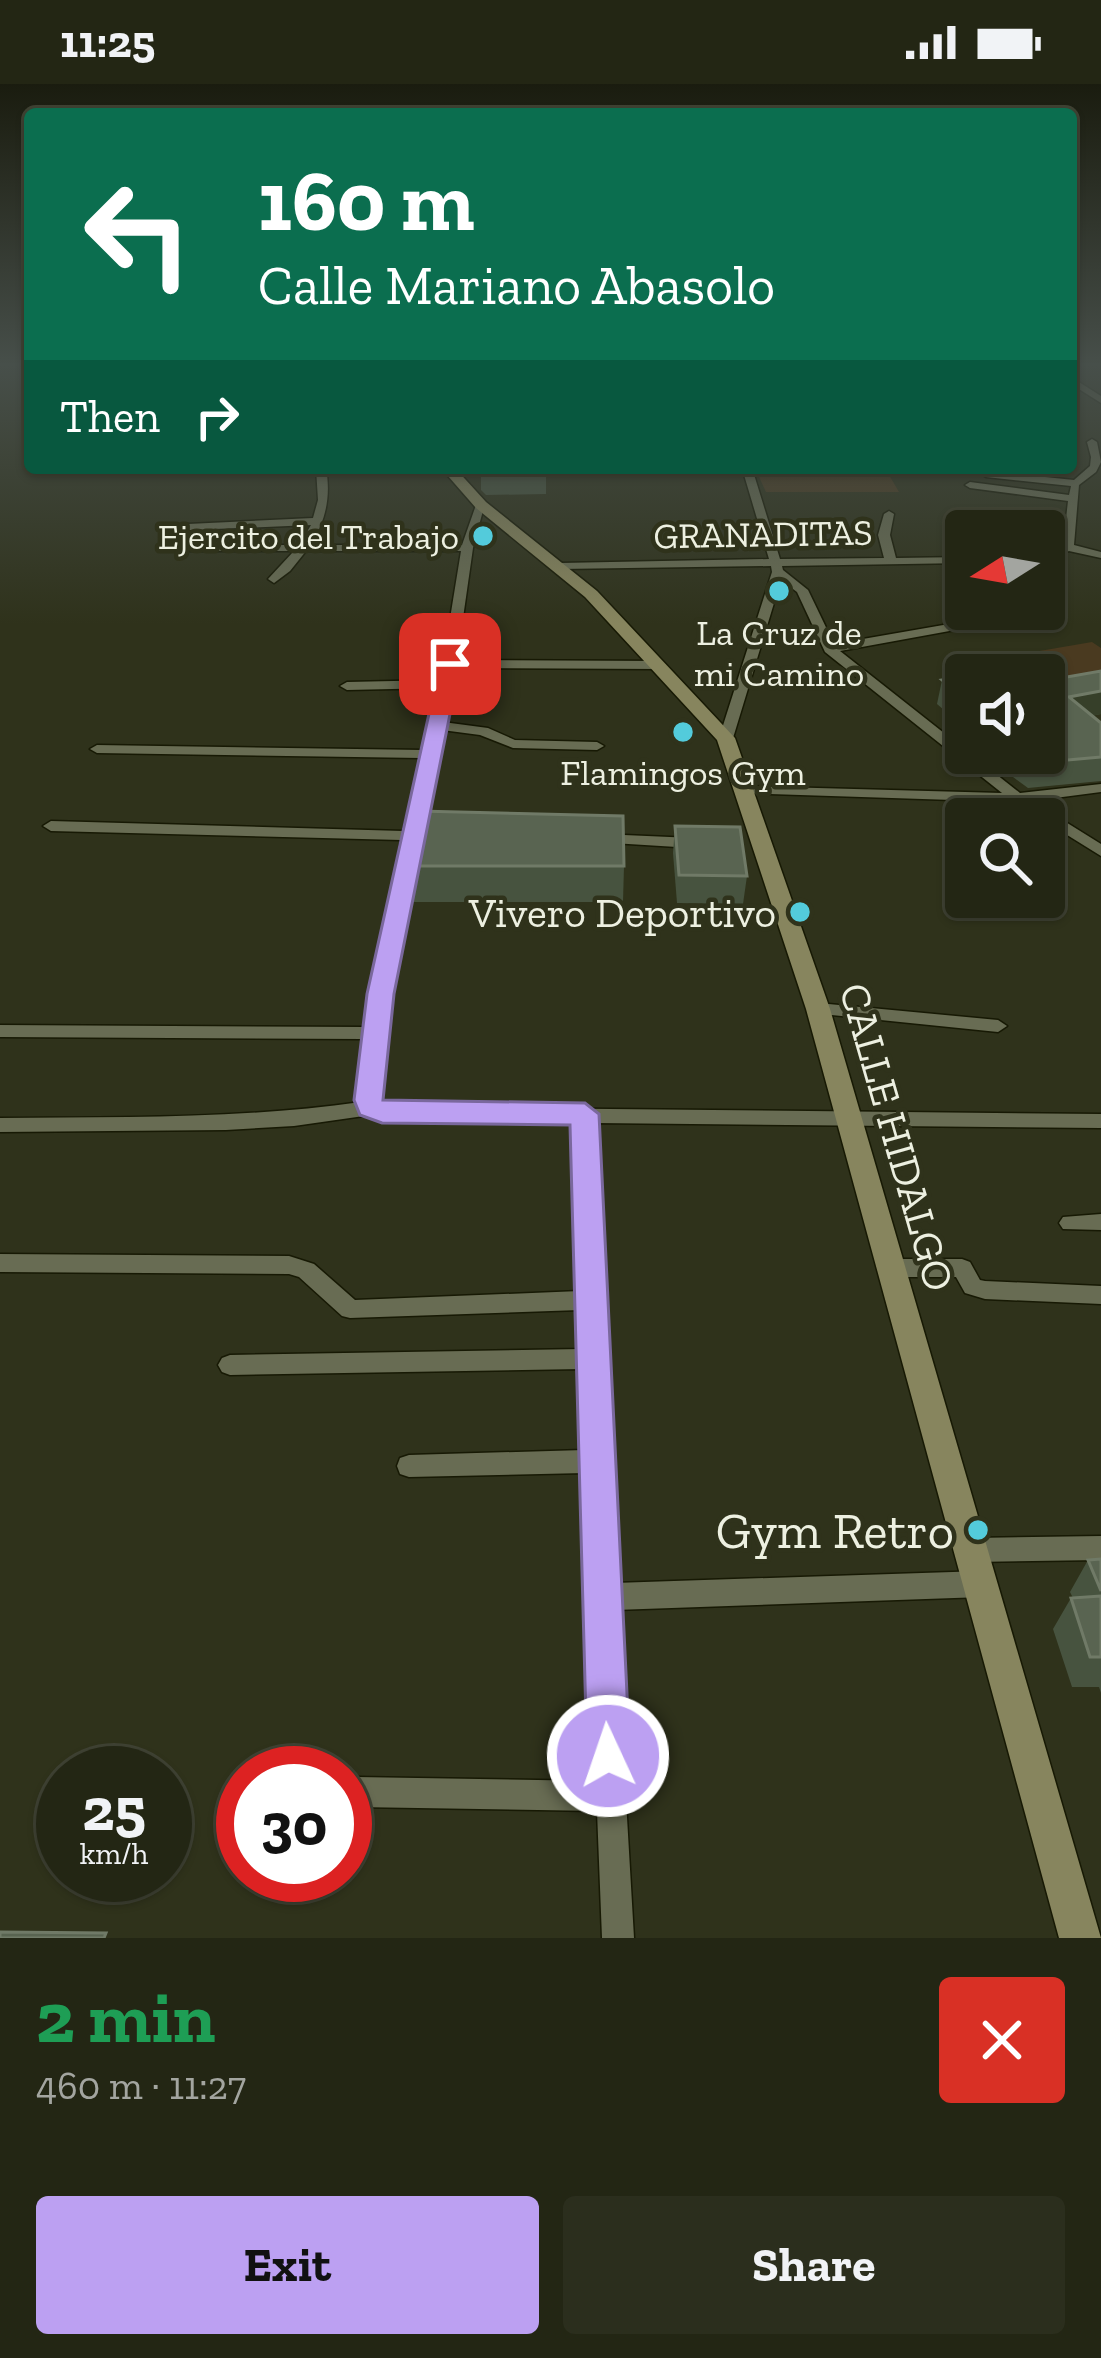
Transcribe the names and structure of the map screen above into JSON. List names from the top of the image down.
{
  "streets": {
    "main road": ["CALLE HIDALGO"],
    "street": ["GRANADITAS"]
  },
  "crossings": [
    ["GRANADITAS", "CALLE HIDALGO"]
  ],
  "places": [
    "Ejercito del Trabajo",
    "La Cruz de mi Camino",
    "Flamingos Gym",
    "Vivero Deportivo",
    "Gym Retro"
  ],
  "north": "left",
  "page": {
    "status": "11:25",
    "turn": ["160 m", "Calle Mariano Abasolo"],
    "then": "Then",
    "speed": "25 km/h",
    "limit": "30",
    "heading": ["2 min", "460 m · 11:27"],
    "buttons": ["Exit", "Share"]
  }
}
